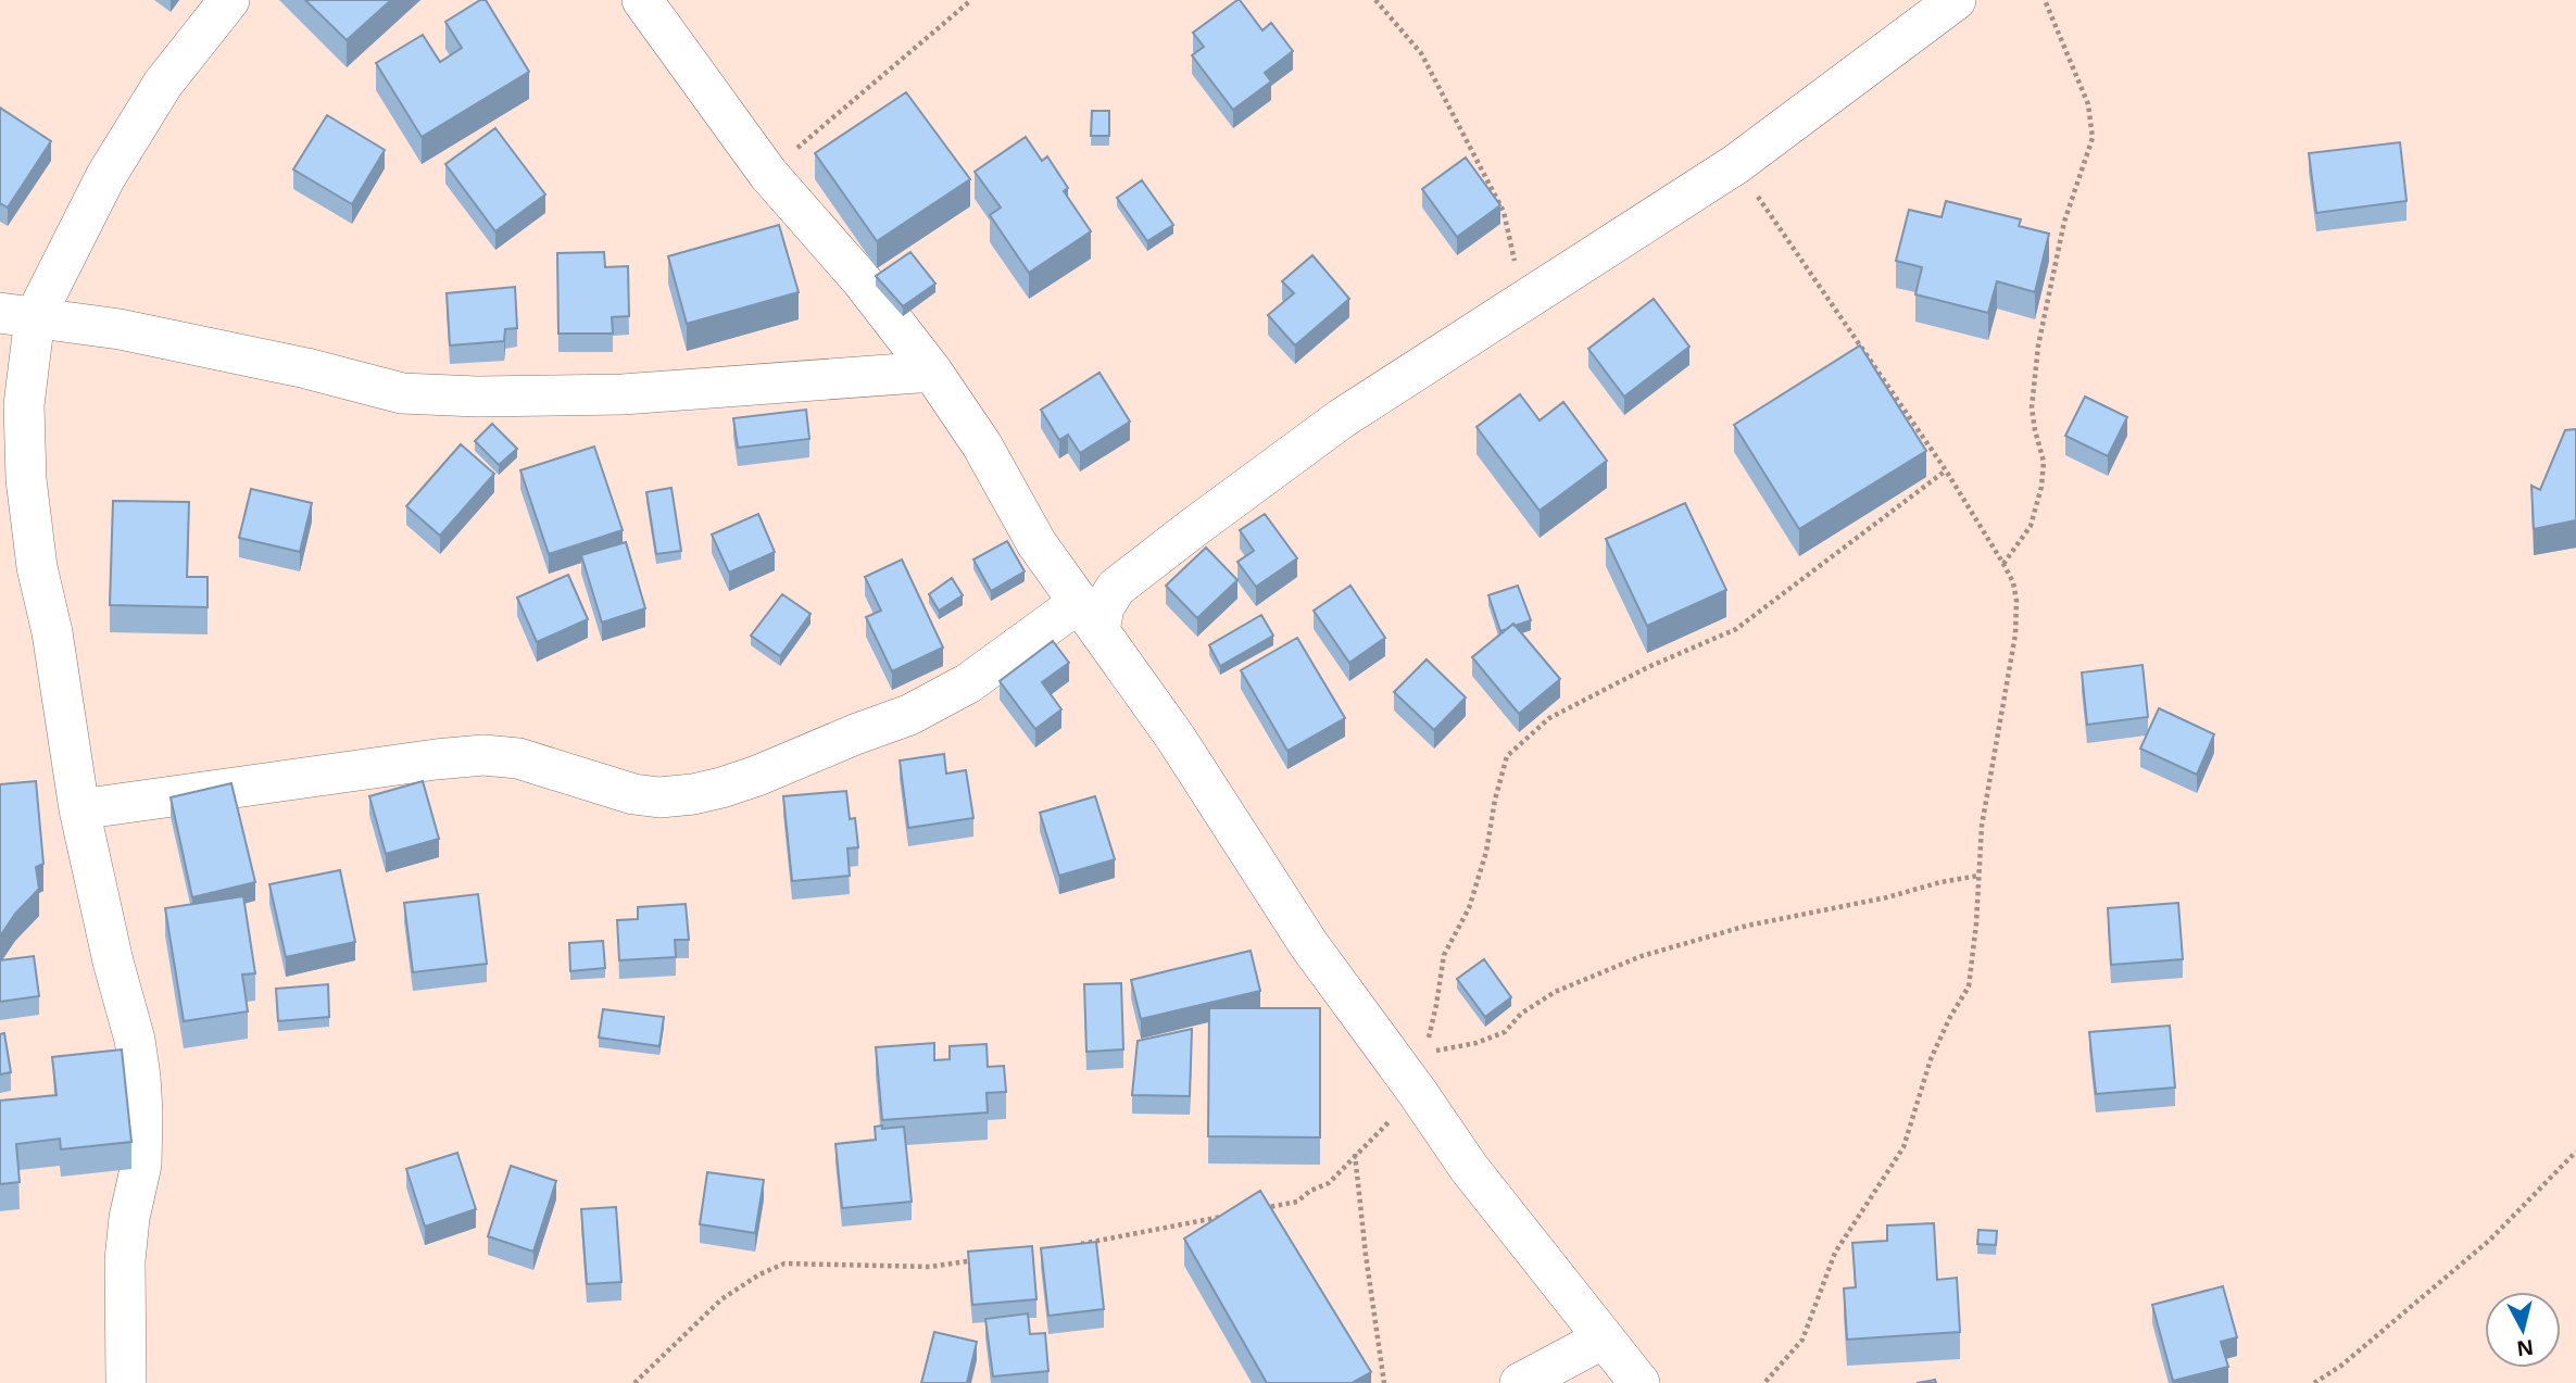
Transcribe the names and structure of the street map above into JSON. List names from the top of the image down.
{
  "north": "bottom"
}
